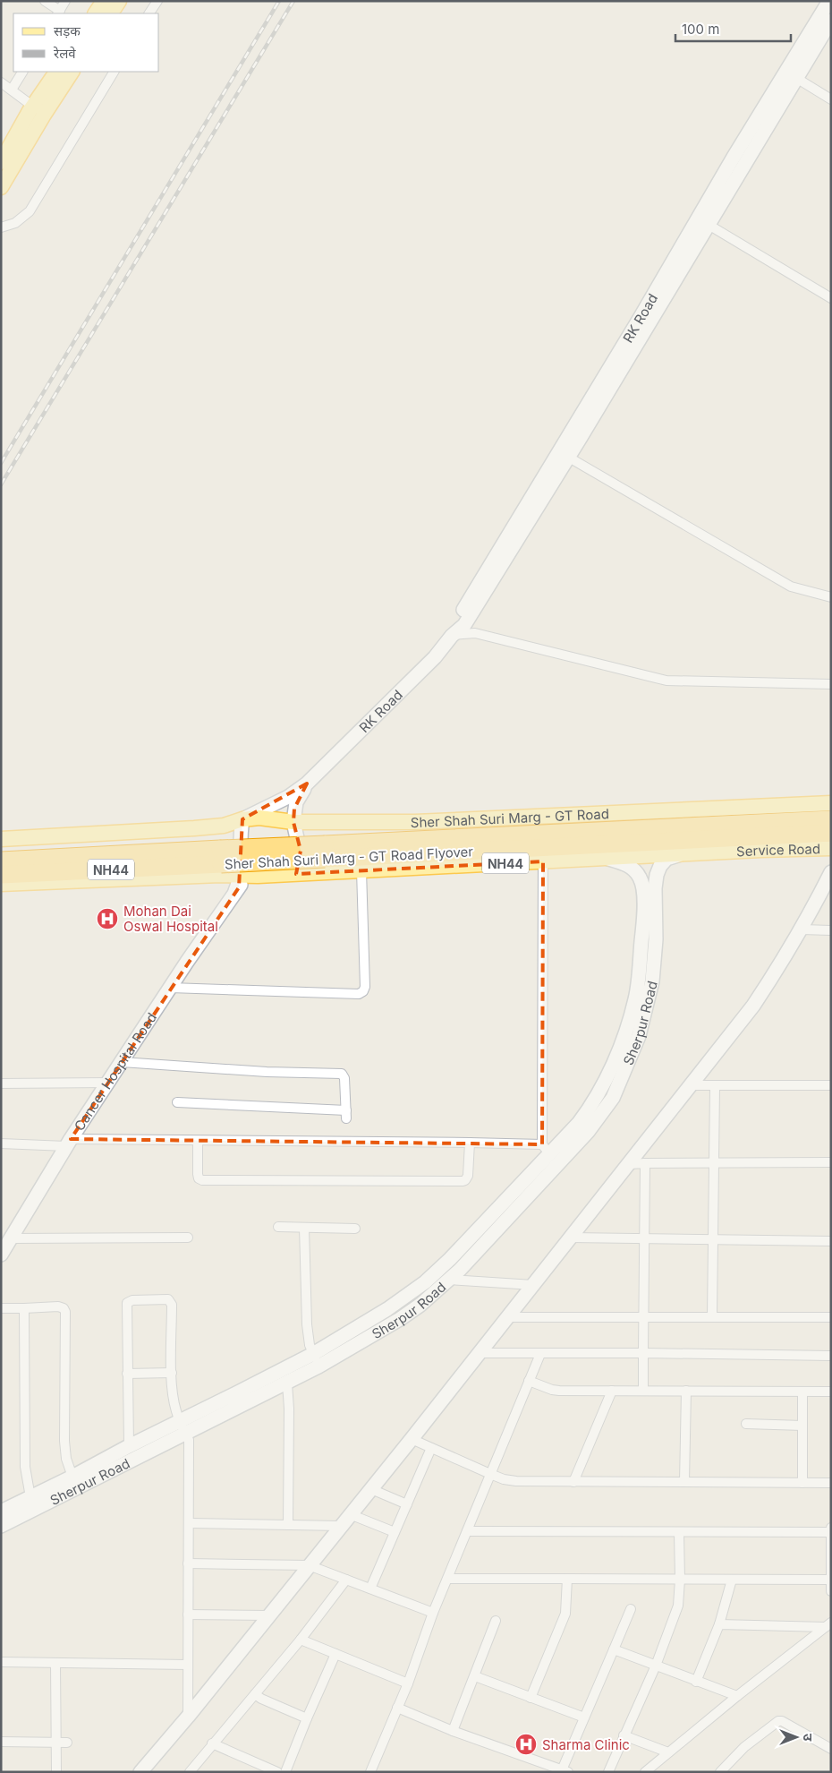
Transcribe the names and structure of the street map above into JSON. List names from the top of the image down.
{
  "streets": {
    "highway": ["Sher Shah Suri Marg - GT Road Flyover", "NH44"],
    "main road": ["Sher Shah Suri Marg - GT Road", "Service Road"],
    "street": ["RK Road", "Sherpur Road", "Cancer Hospital Road"]
  },
  "crossings": [
    ["Sher Shah Suri Marg - GT Road", "NH44"],
    ["Service Road", "NH44"],
    ["Service Road", "Sherpur Road"],
    ["Sher Shah Suri Marg - GT Road Flyover", "NH44"],
    ["NH44", "Sherpur Road"]
  ],
  "places": {
    "hospital": ["Mohan Dai Oswal Hospital", "Sharma Clinic"]
  },
  "legend": ["सड़क", "रेलवे"],
  "scale_bar": "100 m",
  "north": "right"
}
